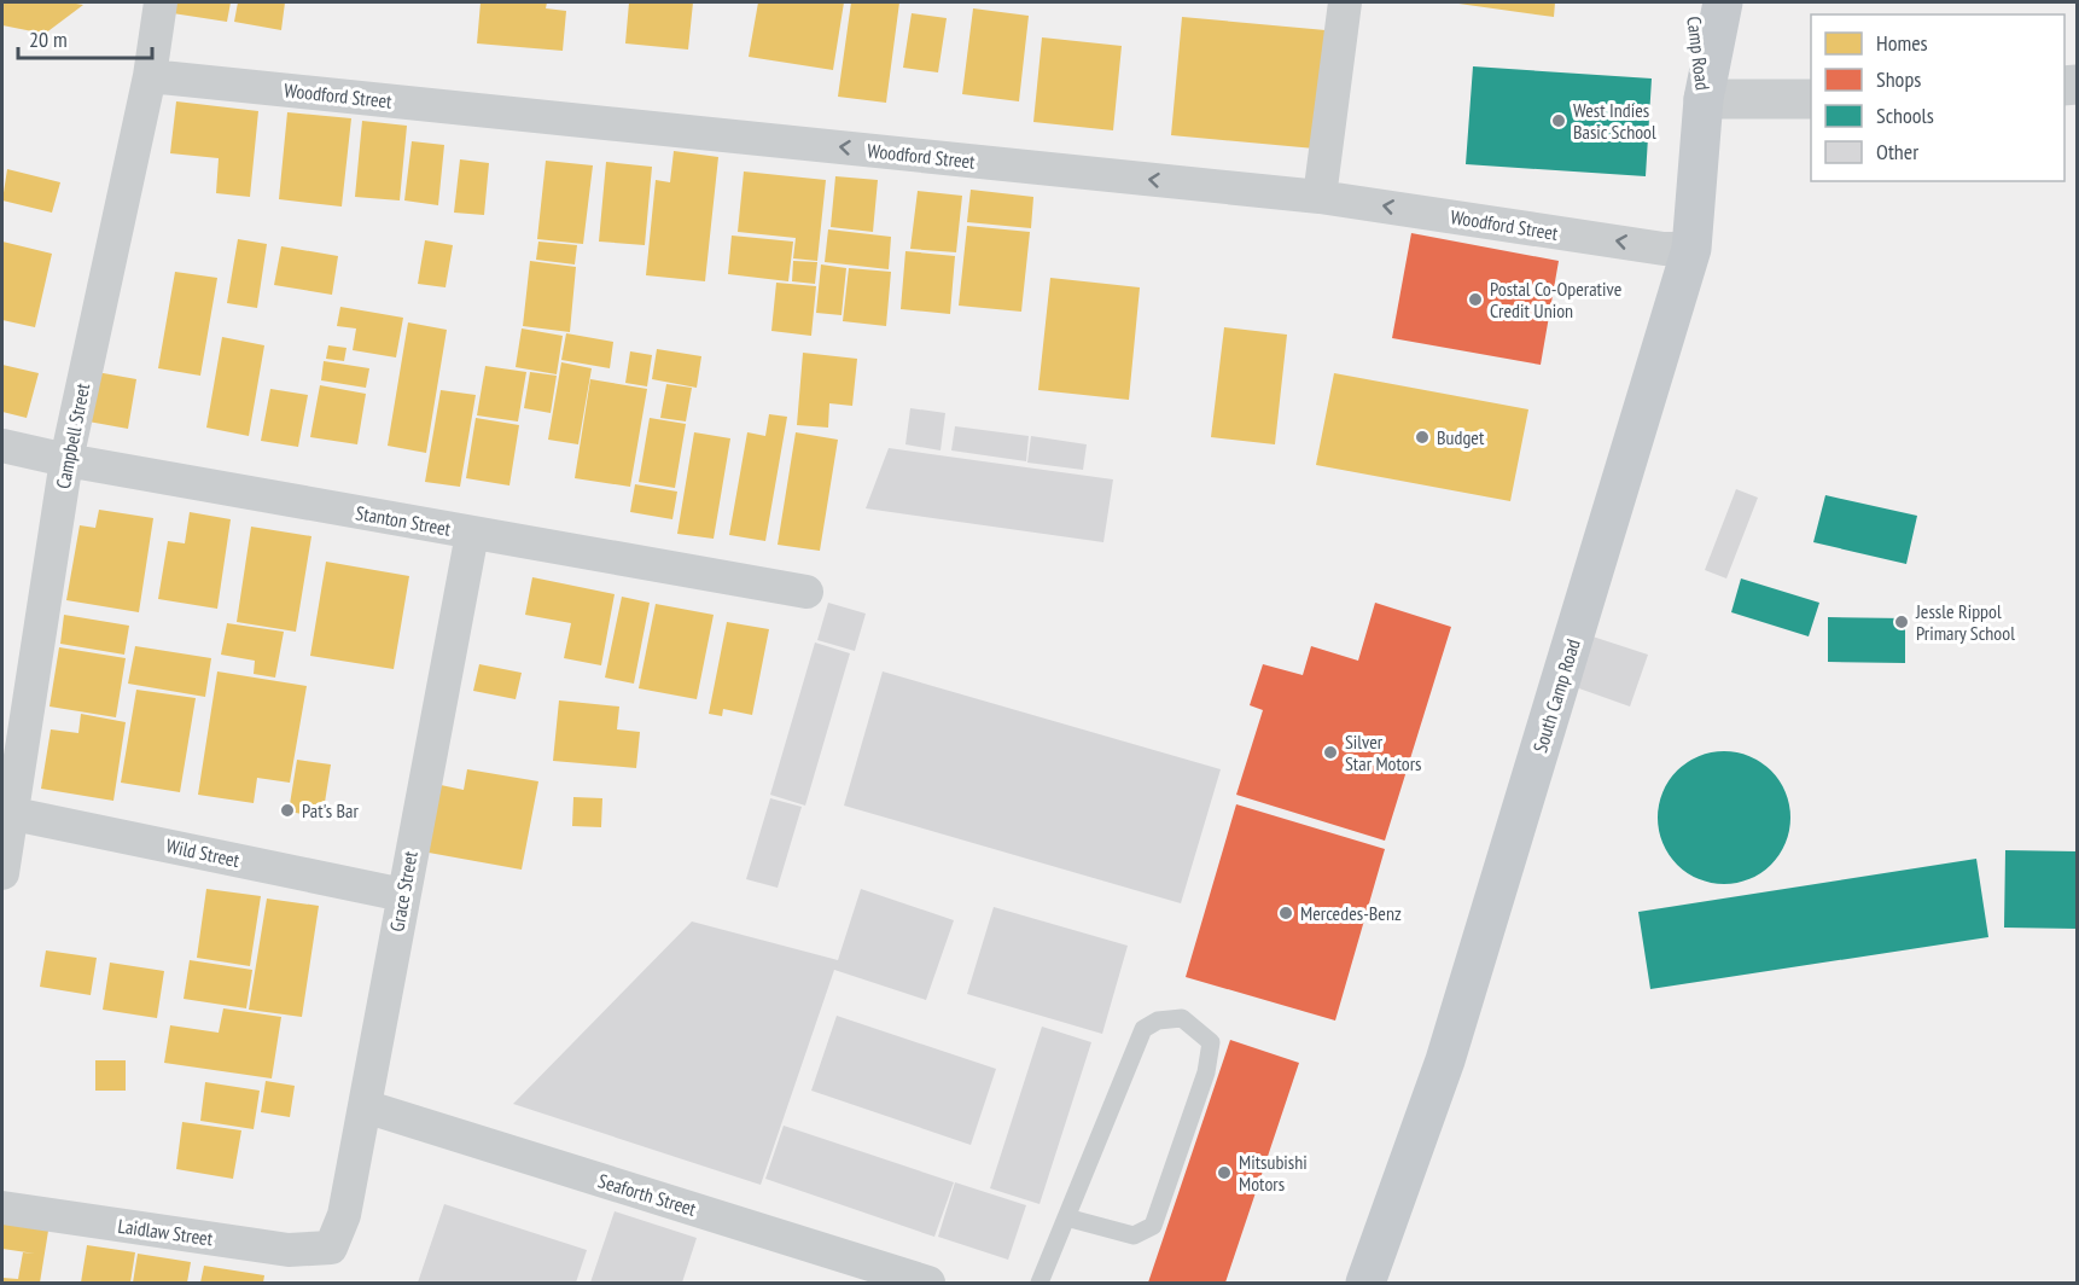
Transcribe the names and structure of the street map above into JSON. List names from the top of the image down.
{
  "streets": {
    "main road": ["Camp Road", "South Camp Road"],
    "street": [
      "Woodford Street",
      "Campbell Street",
      "Stanton Street",
      "Wild Street",
      "Grace Street",
      "Seaforth Street",
      "Laidlaw Street"
    ]
  },
  "crossings": [
    ["Camp Road", "South Camp Road"],
    ["Woodford Street", "Campbell Street"],
    ["Woodford Street", "South Camp Road"],
    ["Campbell Street", "Stanton Street"],
    ["Campbell Street", "Wild Street"],
    ["Stanton Street", "Grace Street"],
    ["Wild Street", "Grace Street"],
    ["Grace Street", "Seaforth Street"],
    ["Grace Street", "Laidlaw Street"]
  ],
  "one_way": ["Woodford Street"],
  "places": [
    "West Indies Basic School",
    "Postal Co-Operative Credit Union",
    "Budget",
    "Jessle Rippol Primary School",
    "Silver Star Motors",
    "Pat's Bar",
    "Mercedes-Benz",
    "Mitsubishi Motors"
  ],
  "legend": [
    "Homes",
    "Shops",
    "Schools",
    "Other"
  ],
  "scale_bar": "20 m"
}
